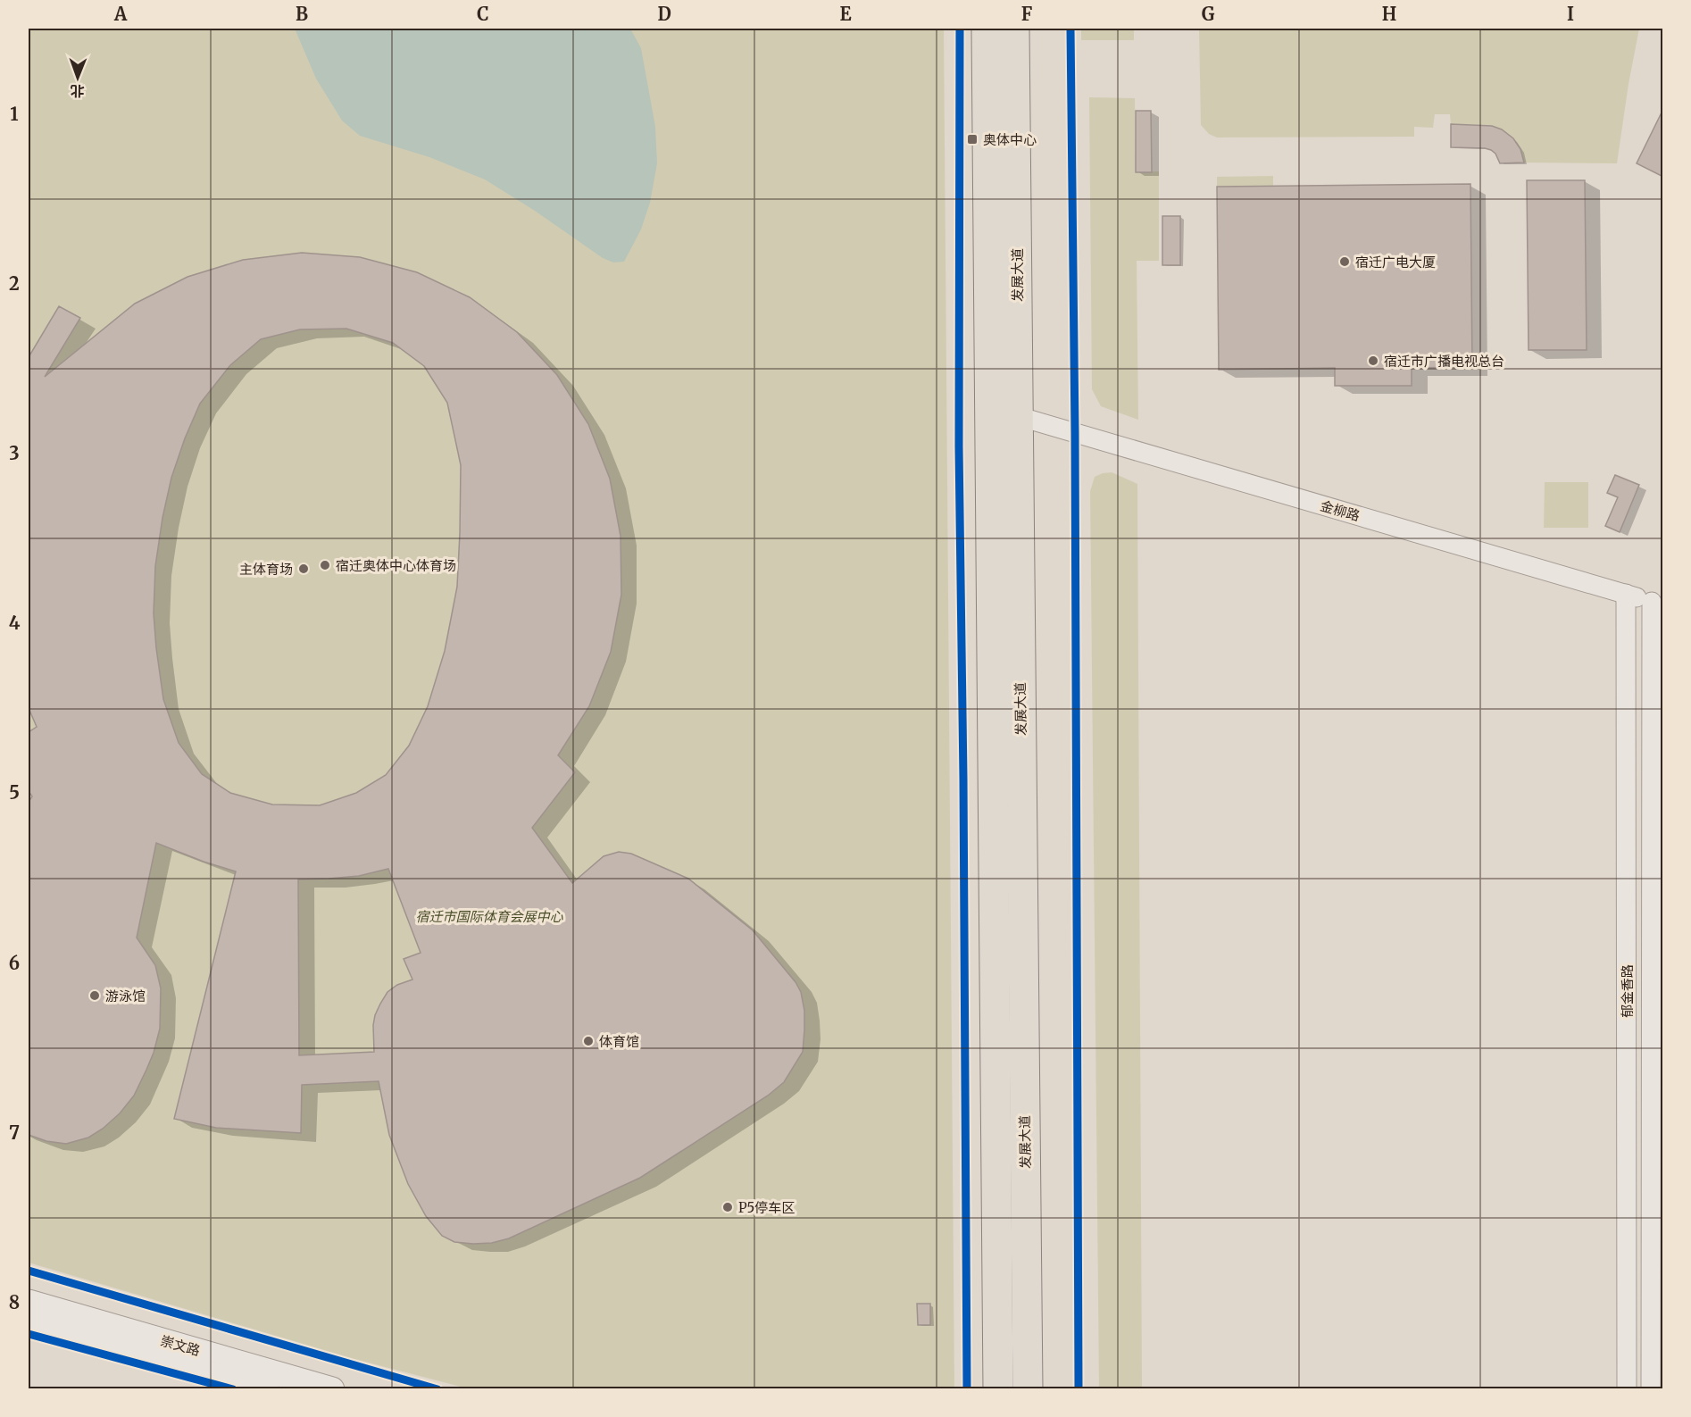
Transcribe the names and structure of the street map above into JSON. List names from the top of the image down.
{
  "streets": {
    "main road": ["发展大道"],
    "street": ["金柳路", "郁金香路", "崇文路"]
  },
  "crossings": [
    ["发展大道", "金柳路"],
    ["金柳路", "郁金香路"]
  ],
  "parks": ["宿迁市国际体育会展中心"],
  "places": {
    "transit": ["奥体中心"],
    "other": [
      "宿迁广电大厦",
      "宿迁市广播电视总台",
      "宿迁奥体中心体育场",
      "主体育场",
      "游泳馆",
      "体育馆",
      "P5停车区"
    ]
  },
  "north": "bottom",
  "grid": {
    "columns": [
      "A",
      "B",
      "C",
      "D",
      "E",
      "F",
      "G",
      "H",
      "I"
    ],
    "rows": [
      "1",
      "2",
      "3",
      "4",
      "5",
      "6",
      "7",
      "8"
    ]
  }
}
